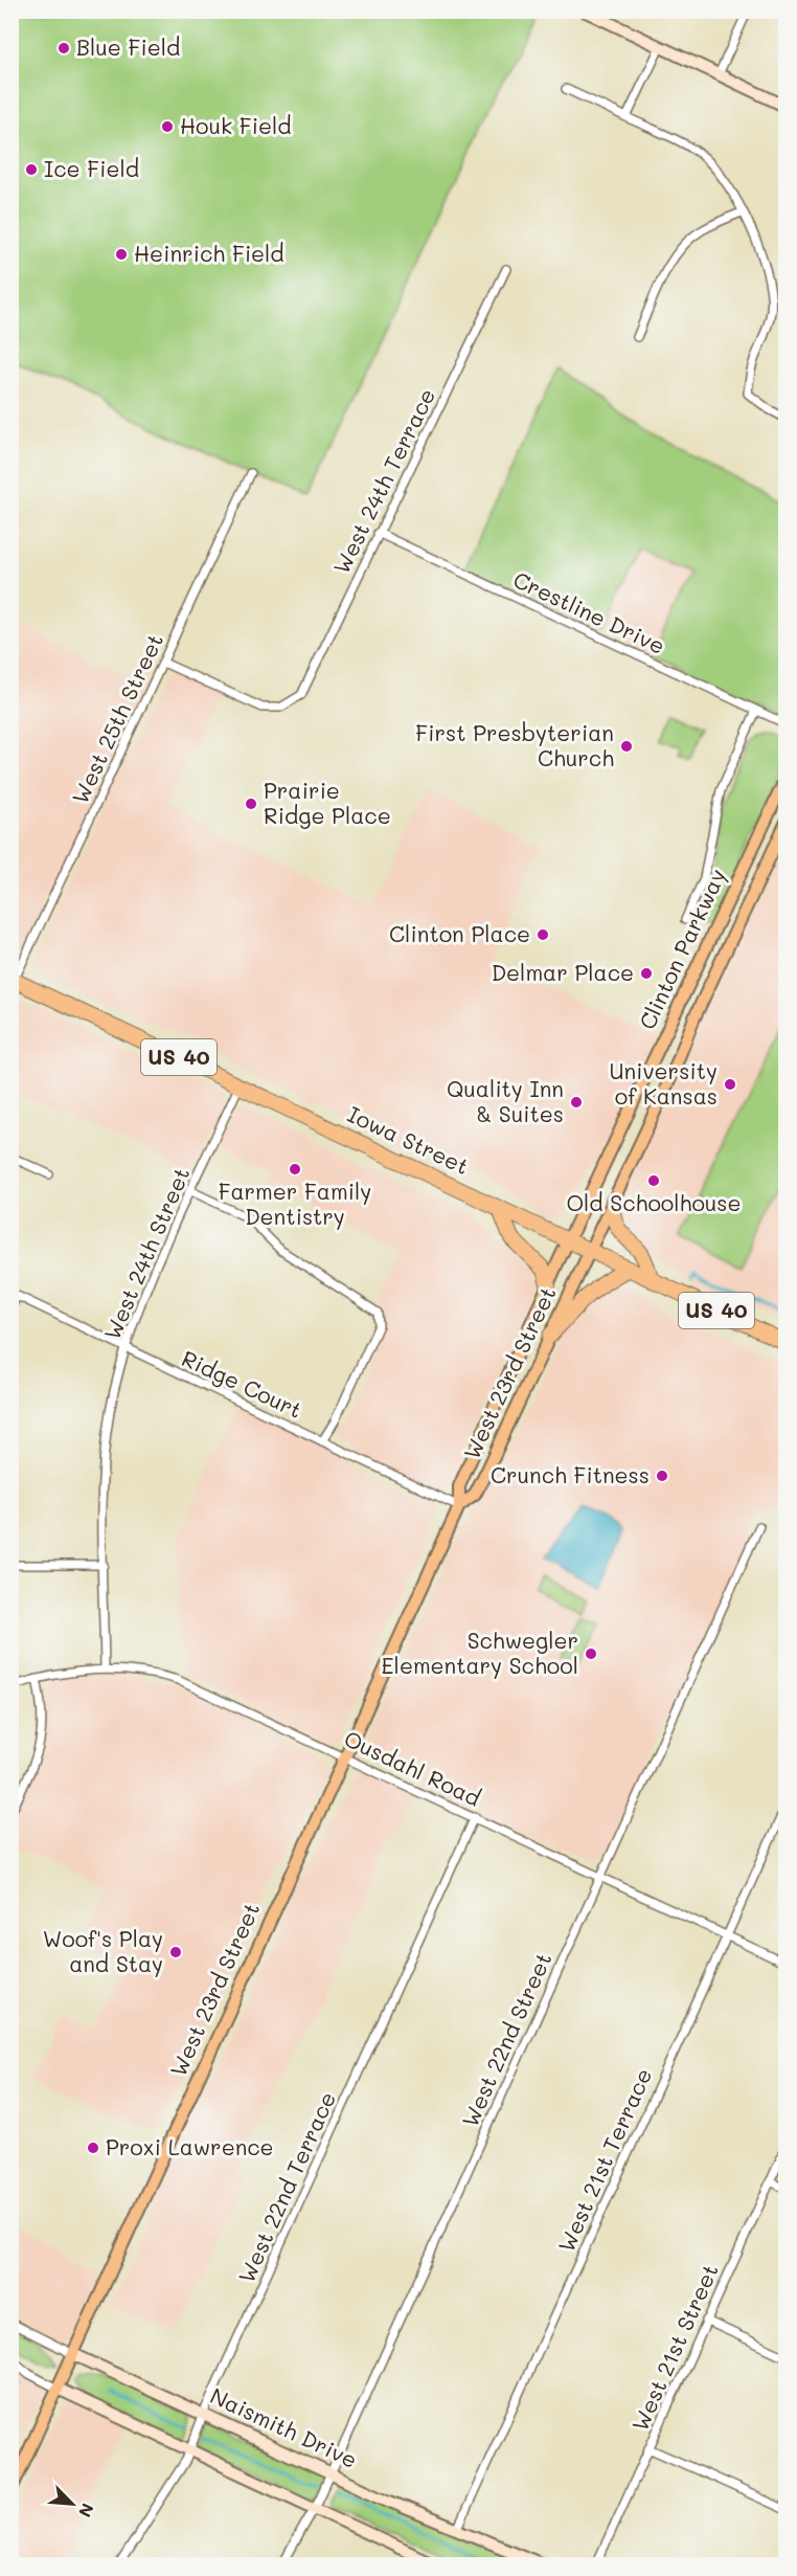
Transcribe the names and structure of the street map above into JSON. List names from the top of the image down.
{
  "streets": {
    "highway": ["US 40", "Iowa Street"],
    "main road": ["Clinton Parkway", "West 23rd Street"],
    "street": [
      "West 24th Terrace",
      "Crestline Drive",
      "West 25th Street",
      "West 24th Street",
      "Ridge Court",
      "Ousdahl Road",
      "West 22nd Street",
      "West 21st Terrace",
      "West 22nd Terrace",
      "West 21st Street",
      "Naismith Drive"
    ]
  },
  "crossings": [
    ["West 24th Terrace", "Crestline Drive"],
    ["West 24th Terrace", "West 25th Street"],
    ["West 25th Street", "Iowa Street"],
    ["Clinton Parkway", "Iowa Street"],
    ["Clinton Parkway", "West 23rd Street"],
    ["Iowa Street", "West 24th Street"],
    ["Iowa Street", "West 23rd Street"],
    ["West 24th Street", "Ridge Court"],
    ["West 24th Street", "Ousdahl Road"],
    ["West 23rd Street", "Ridge Court"],
    ["West 23rd Street", "Ousdahl Road"],
    ["West 23rd Street", "Naismith Drive"],
    ["Ousdahl Road", "West 22nd Street"],
    ["Ousdahl Road", "West 21st Terrace"],
    ["Ousdahl Road", "West 22nd Terrace"],
    ["West 22nd Street", "Naismith Drive"],
    ["West 21st Terrace", "Naismith Drive"],
    ["West 22nd Terrace", "Naismith Drive"]
  ],
  "places": [
    "Blue Field",
    "Houk Field",
    "Ice Field",
    "Heinrich Field",
    "First Presbyterian Church",
    "Prairie Ridge Place",
    "Clinton Place",
    "Delmar Place",
    "University of Kansas",
    "Quality Inn & Suites",
    "Farmer Family Dentistry",
    "Old Schoolhouse",
    "Crunch Fitness",
    "Schwegler Elementary School",
    "Woof's Play and Stay",
    "Proxi Lawrence"
  ],
  "north": "bottom right"
}
